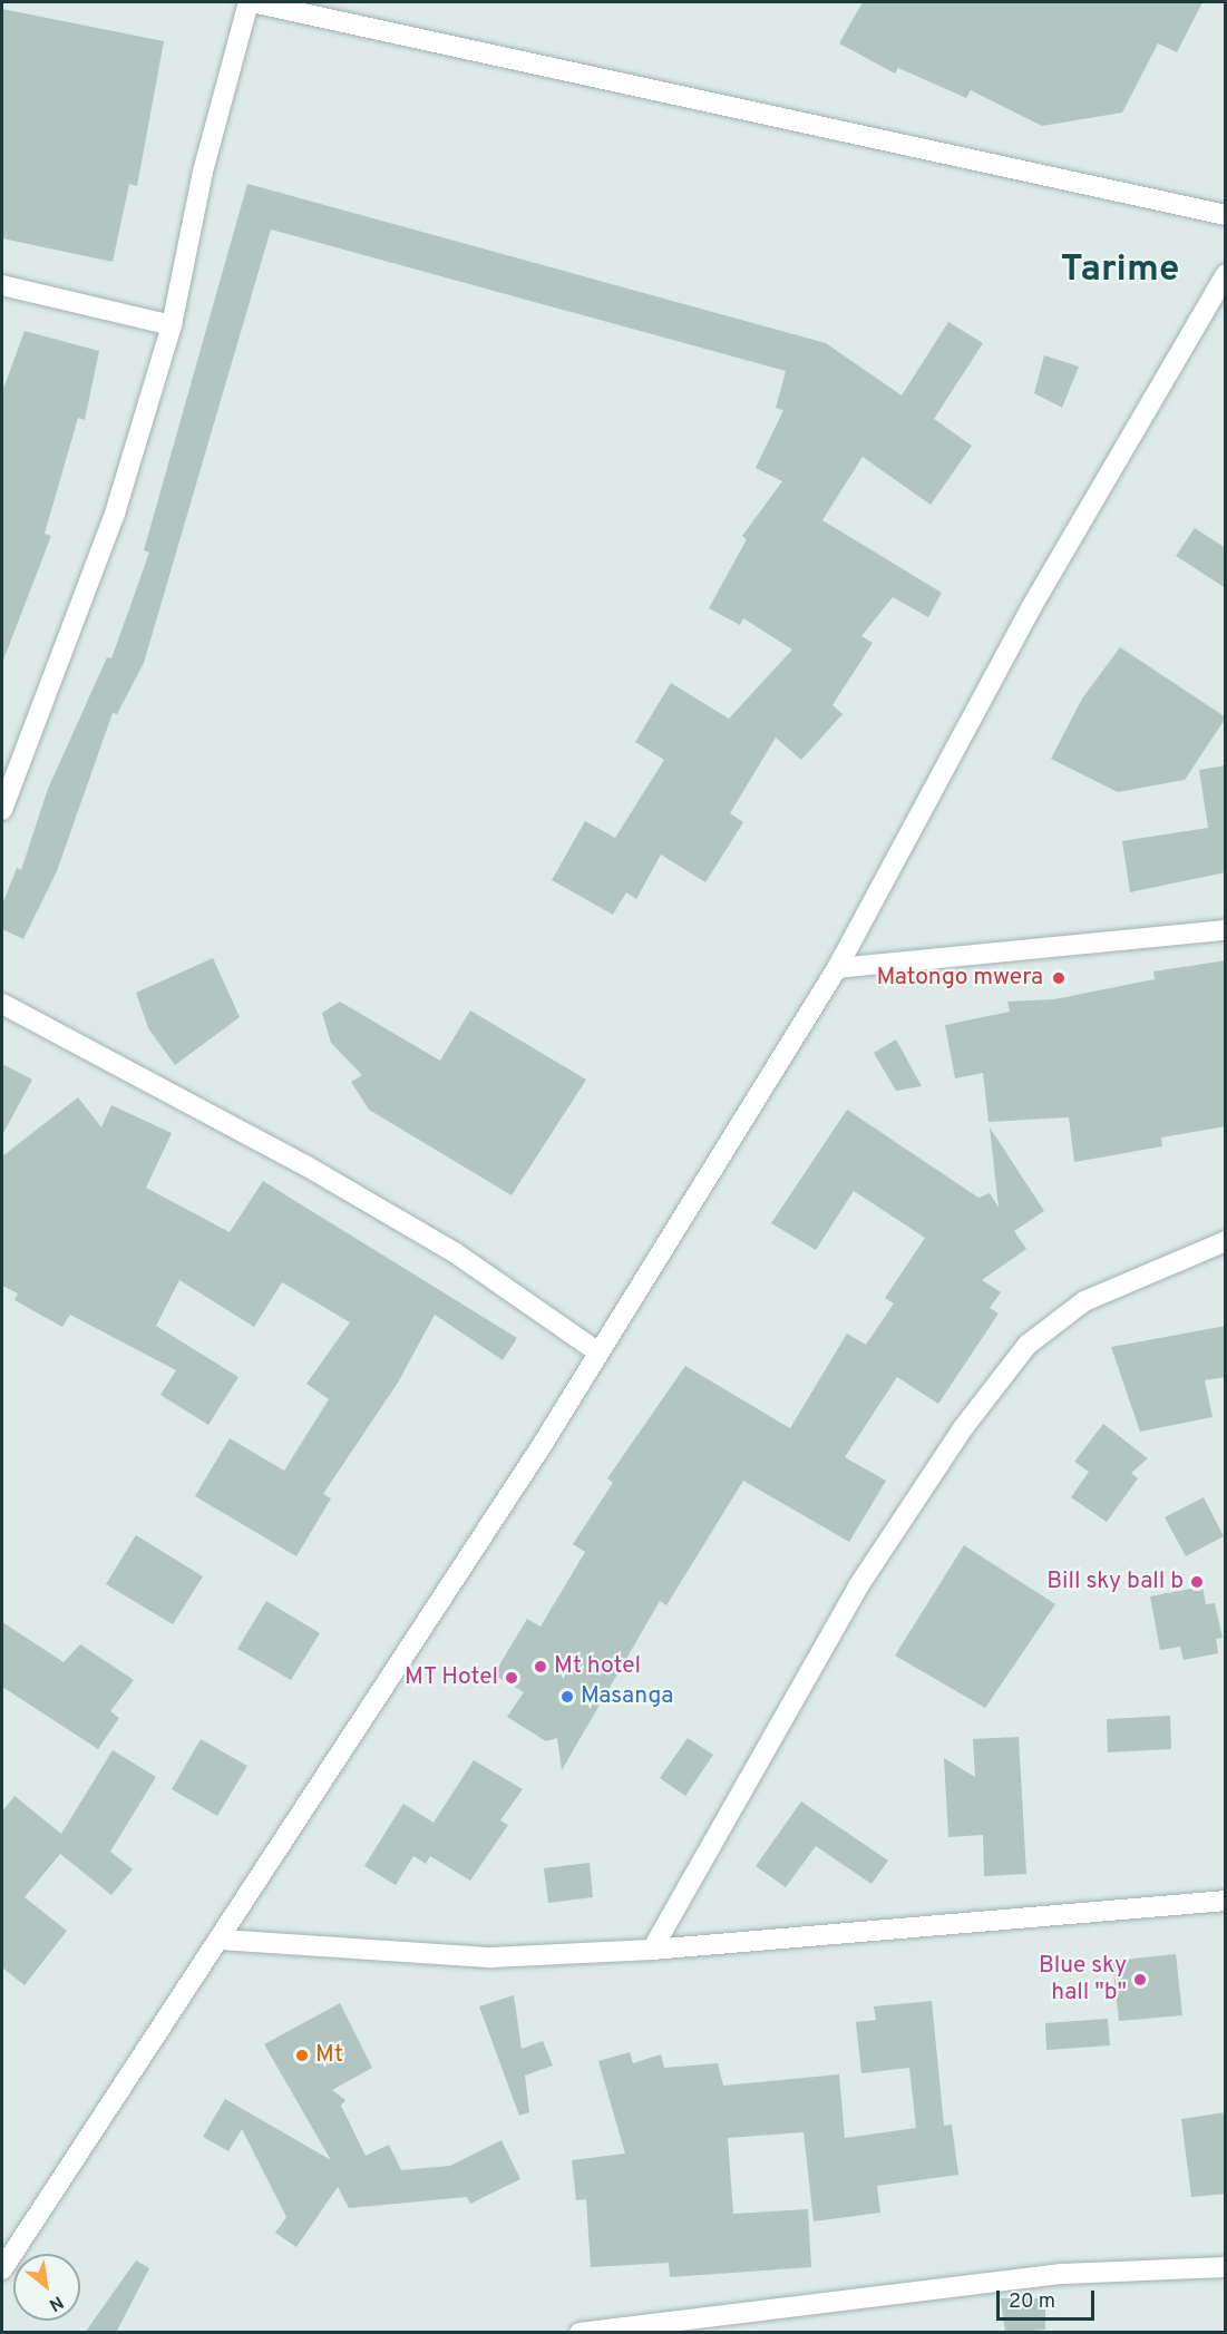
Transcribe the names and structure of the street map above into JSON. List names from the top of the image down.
{
  "districts": ["Tarime"],
  "places": [
    "Matongo mwera",
    "Bill sky ball b",
    "Mt hotel",
    "MT Hotel",
    "Masanga",
    "Blue sky hall \"b\"",
    "Mt"
  ],
  "scale_bar": "20 m",
  "north": "bottom right"
}
